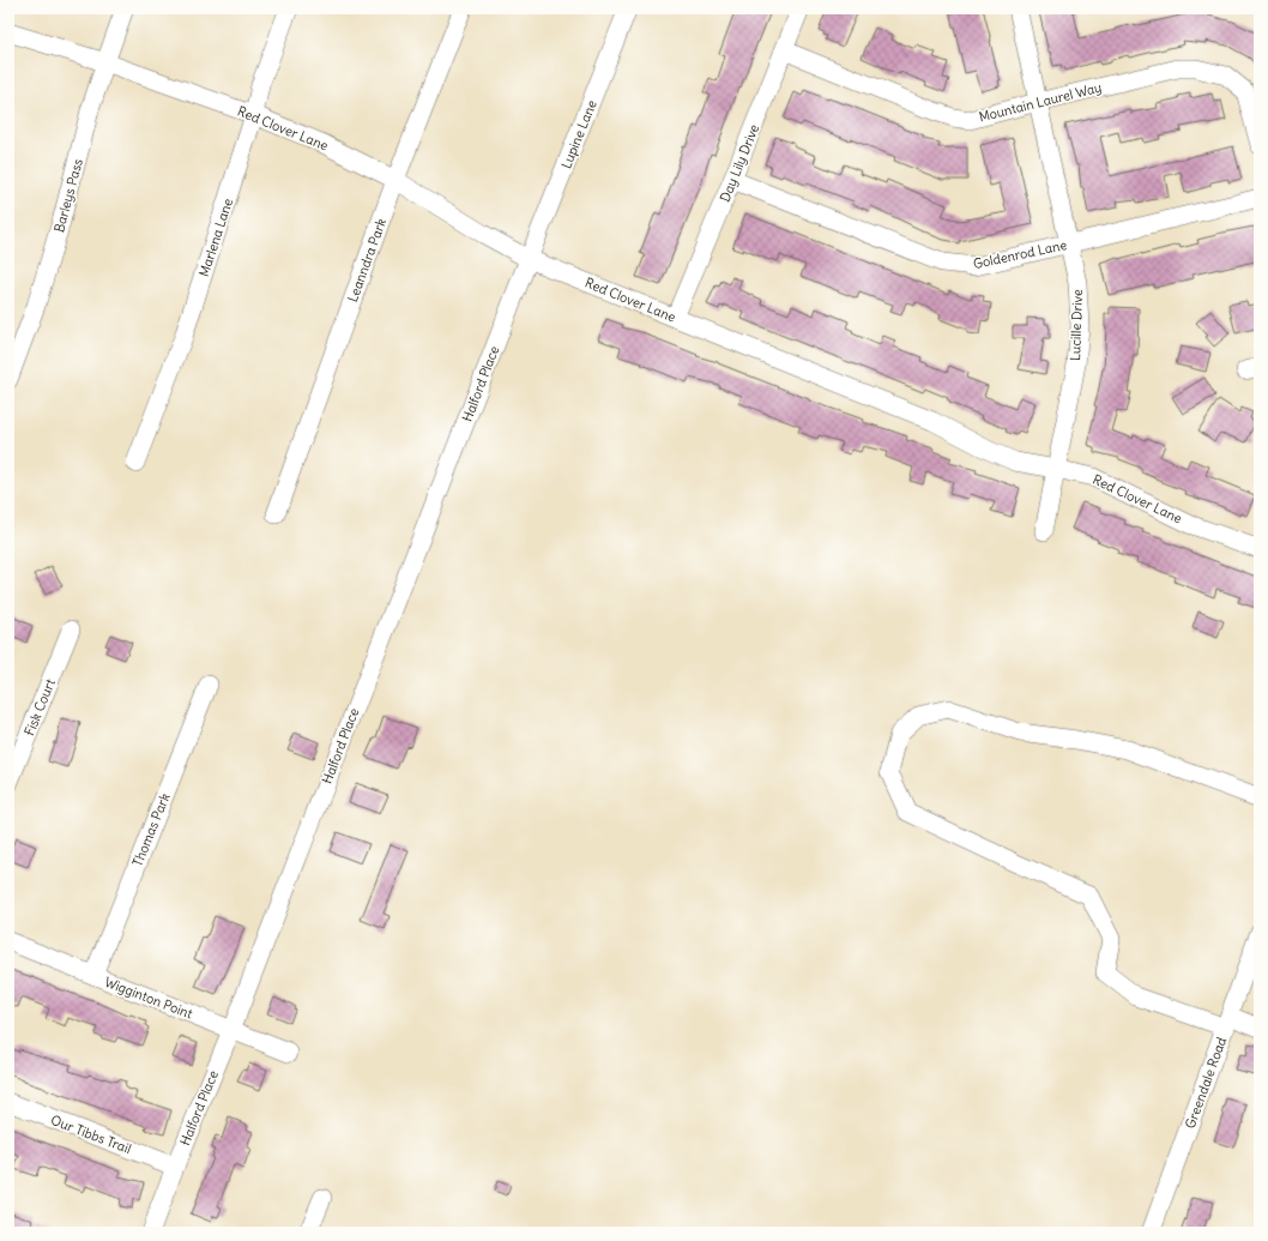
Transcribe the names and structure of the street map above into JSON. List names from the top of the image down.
{
  "streets": {
    "street": [
      "Mountain Laurel Way",
      "Red Clover Lane",
      "Lupine Lane",
      "Day Lily Drive",
      "Barleys Pass",
      "Marlena Lane",
      "Goldenrod Lane",
      "Leanndra Park",
      "Lucille Drive",
      "Halford Place",
      "Fisk Court",
      "Thomas Park",
      "Wigginton Point",
      "Greendale Road",
      "Our Tibbs Trail"
    ]
  },
  "crossings": [
    ["Mountain Laurel Way", "Day Lily Drive"],
    ["Mountain Laurel Way", "Lucille Drive"],
    ["Red Clover Lane", "Lupine Lane"],
    ["Red Clover Lane", "Day Lily Drive"],
    ["Red Clover Lane", "Barleys Pass"],
    ["Red Clover Lane", "Marlena Lane"],
    ["Red Clover Lane", "Leanndra Park"],
    ["Red Clover Lane", "Lucille Drive"],
    ["Red Clover Lane", "Halford Place"],
    ["Lupine Lane", "Halford Place"],
    ["Day Lily Drive", "Goldenrod Lane"],
    ["Goldenrod Lane", "Lucille Drive"],
    ["Halford Place", "Wigginton Point"],
    ["Halford Place", "Our Tibbs Trail"],
    ["Thomas Park", "Wigginton Point"]
  ]
}
